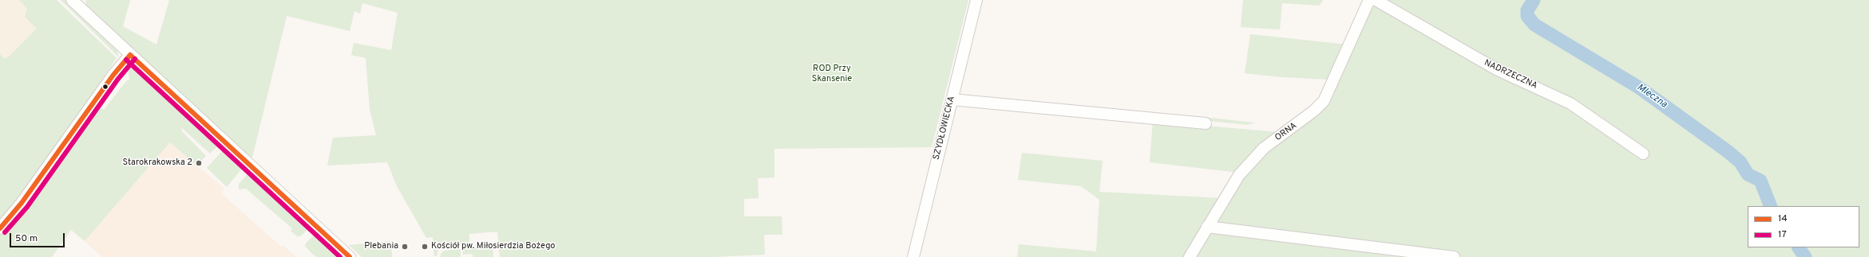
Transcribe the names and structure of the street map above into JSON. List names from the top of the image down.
{
  "streets": {
    "street": ["NADRZECZNA", "SZYDŁOWIECKA", "ORNA"]
  },
  "water": ["Mleczna"],
  "parks": ["ROD Przy Skansenie"],
  "places": ["Starokrakowska 2", "Plebania", "Kościół pw. Miłosierdzia Bożego"],
  "lines": ["transit line 14", "transit line 17"],
  "legend": ["14", "17"],
  "scale_bar": "50 m"
}
